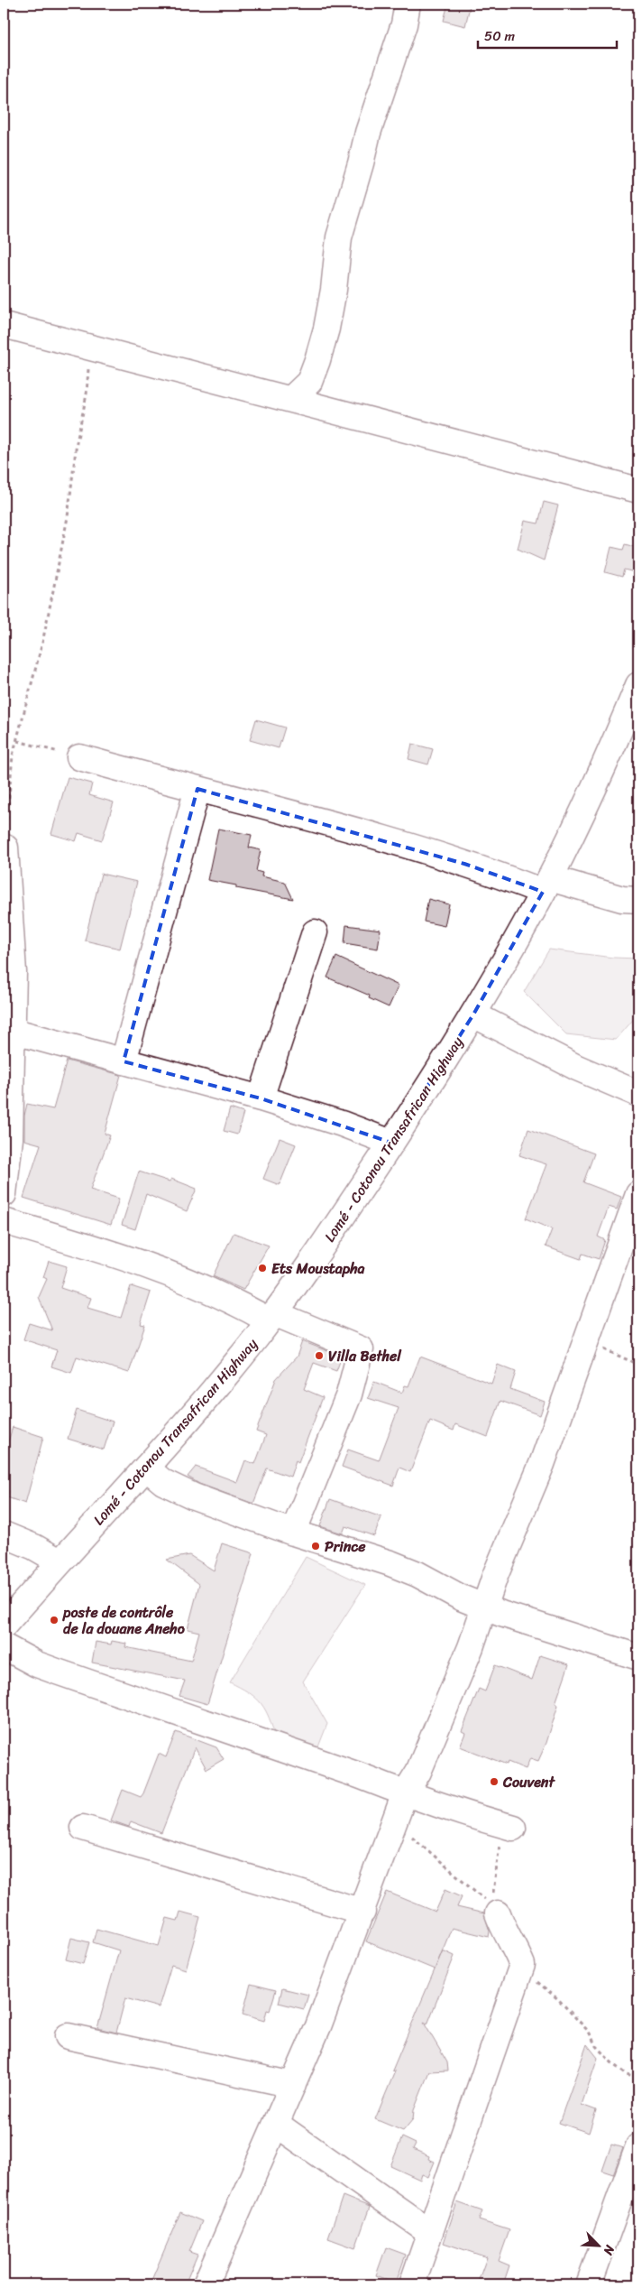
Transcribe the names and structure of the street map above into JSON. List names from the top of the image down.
{
  "streets": {
    "main road": ["Lomé - Cotonou Transafrican Highway"]
  },
  "places": [
    "Ets Moustapha",
    "Villa Bethel",
    "Prince",
    "poste de contrôle de la douane Aneho",
    "Couvent"
  ],
  "scale_bar": "50 m",
  "north": "bottom right"
}
